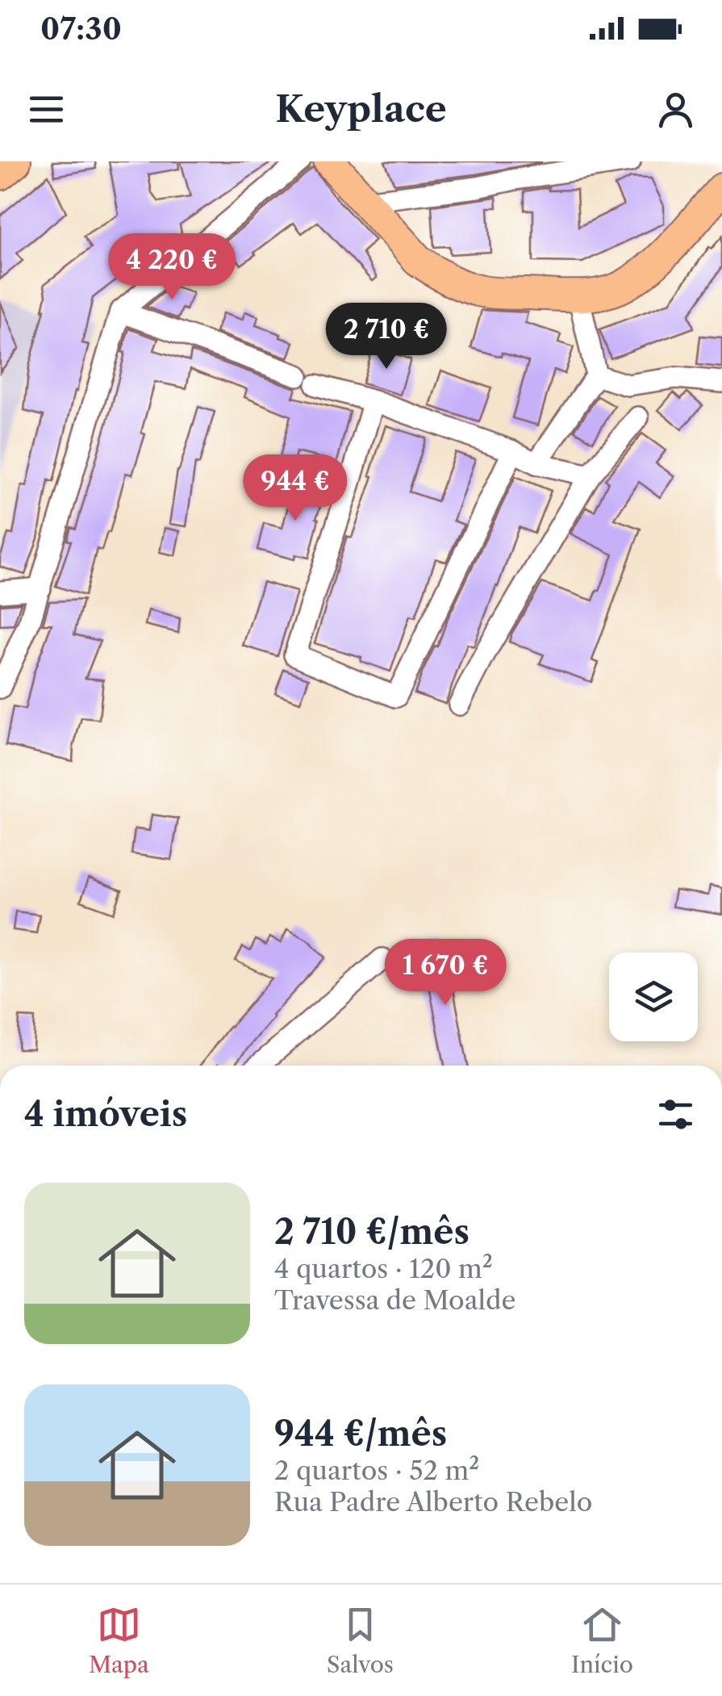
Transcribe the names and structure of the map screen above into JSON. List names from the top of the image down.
{
  "page": {
    "status": "07:30",
    "header": "Keyplace",
    "price": [
      "4 220 €",
      "2 710 €",
      "944 €",
      "1 670 €"
    ],
    "heading": "4 imóveis",
    "list": [
      {
        "name": "2 710 €/mês",
        "note": "4 quartos · 120 m² · Travessa de Moalde"
      },
      {
        "name": "944 €/mês",
        "note": "2 quartos · 52 m² · Rua Padre Alberto Rebelo"
      }
    ],
    "tabs": ["Mapa", "Salvos", "Início"]
  }
}
